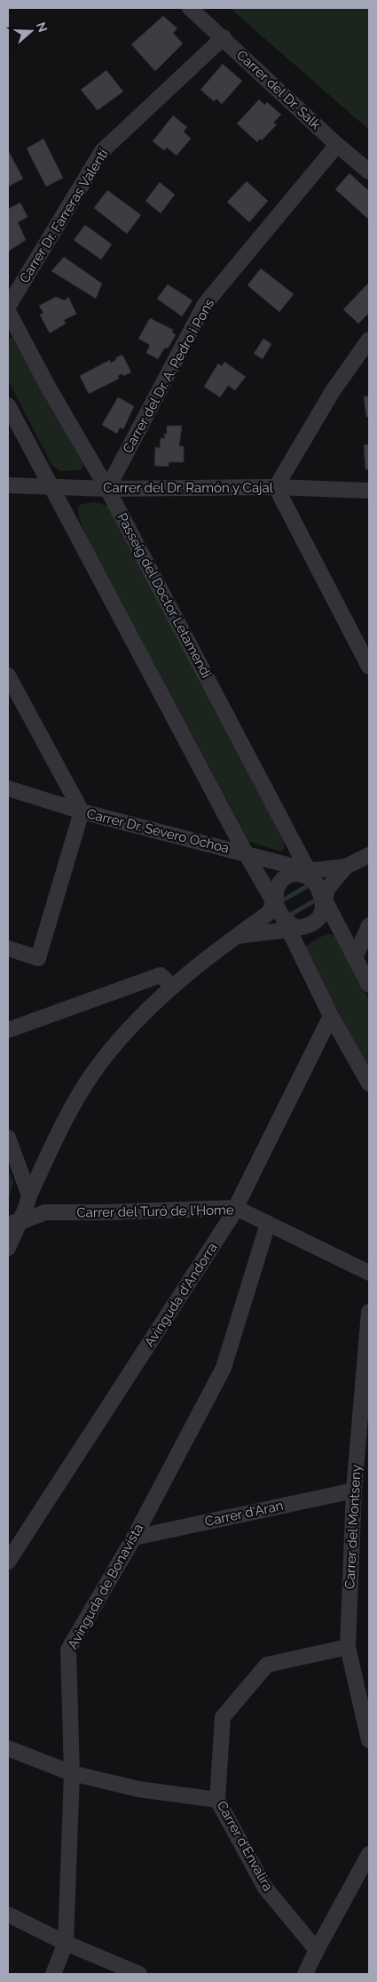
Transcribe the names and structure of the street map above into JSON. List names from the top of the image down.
{
  "streets": {
    "street": [
      "Carrer del Dr. Salk",
      "Carrer Dr. Farreras Valentí",
      "Carrer del Dr. A. Pedro i Pons",
      "Carrer del Dr. Ramón y Cajal",
      "Passeig del Doctor Letamendi",
      "Carrer Dr. Severo Ochoa",
      "Carrer del Turó de l'Home",
      "Avinguda d'Andorra",
      "Carrer d'Aran",
      "Carrer del Montseny",
      "Avinguda de Bonavista",
      "Carrer d'Envalira"
    ]
  },
  "crossings": [
    ["Carrer del Dr. Salk", "Carrer Dr. Farreras Valentí"],
    ["Carrer del Dr. Salk", "Carrer del Dr. A. Pedro i Pons"],
    ["Carrer del Dr. A. Pedro i Pons", "Carrer del Dr. Ramón y Cajal"],
    ["Carrer del Dr. A. Pedro i Pons", "Passeig del Doctor Letamendi"],
    ["Carrer del Dr. Ramón y Cajal", "Passeig del Doctor Letamendi"],
    ["Passeig del Doctor Letamendi", "Carrer Dr. Severo Ochoa"],
    ["Carrer del Turó de l'Home", "Avinguda d'Andorra"],
    ["Carrer del Turó de l'Home", "Avinguda de Bonavista"],
    ["Carrer d'Aran", "Carrer del Montseny"],
    ["Carrer d'Aran", "Avinguda de Bonavista"],
    ["Carrer del Montseny", "Carrer d'Envalira"]
  ],
  "north": "right"
}
